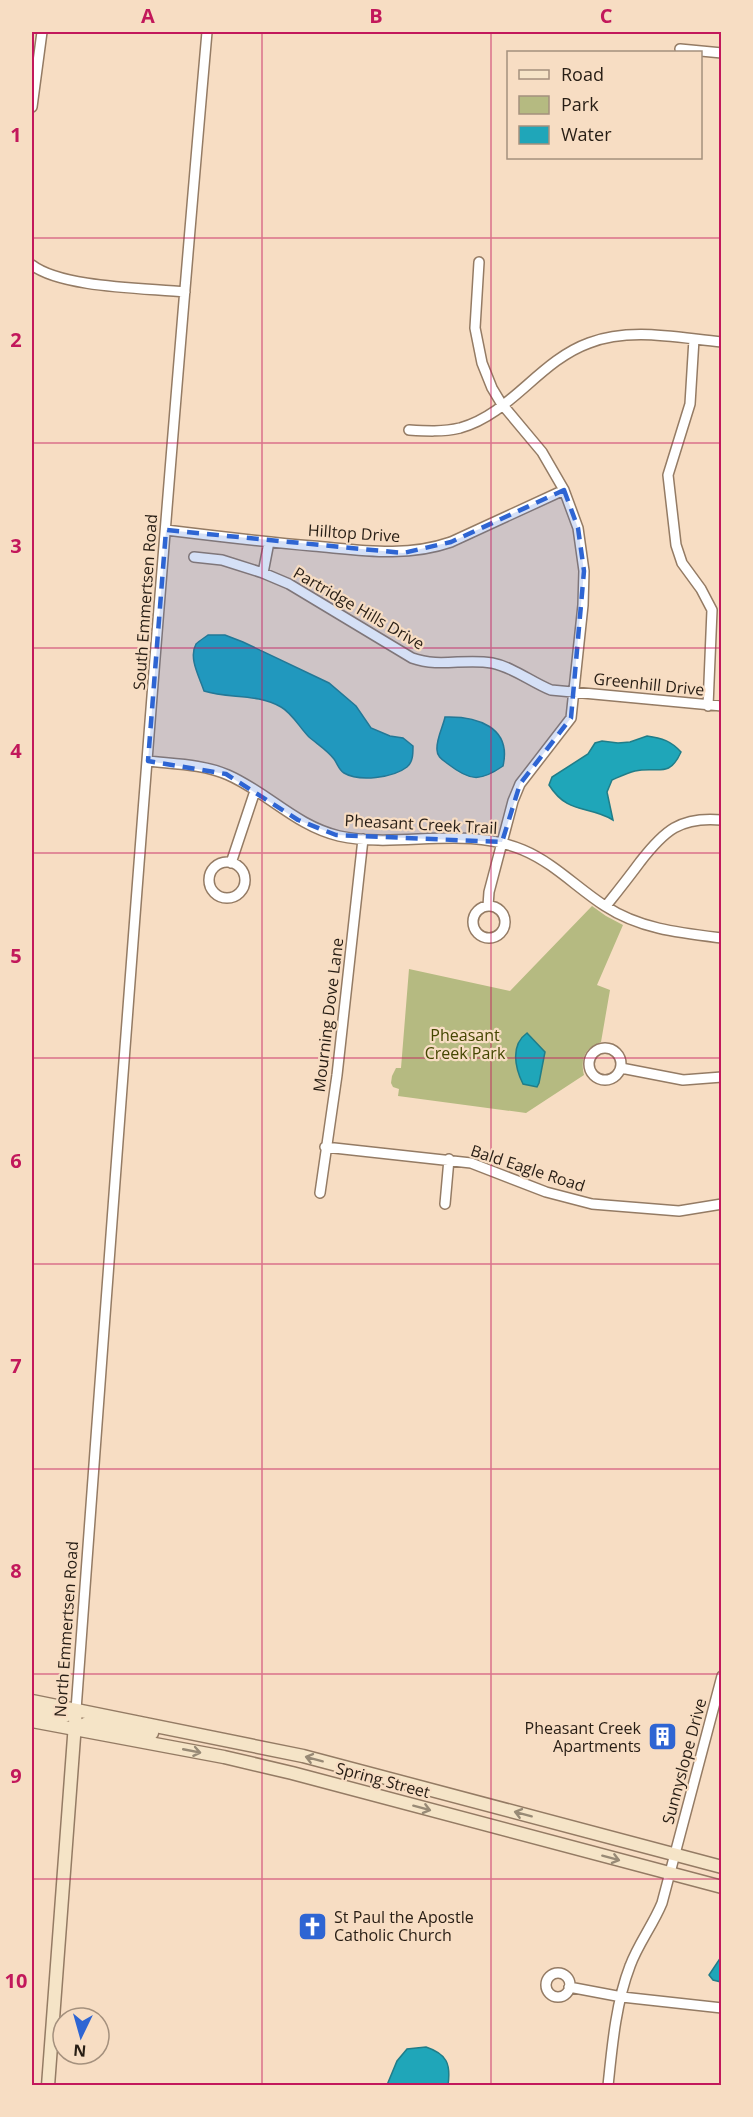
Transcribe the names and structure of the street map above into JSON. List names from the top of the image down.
{
  "streets": {
    "main road": ["North Emmertsen Road", "Spring Street"],
    "street": [
      "Hilltop Drive",
      "South Emmertsen Road",
      "Partridge Hills Drive",
      "Greenhill Drive",
      "Pheasant Creek Trail",
      "Mourning Dove Lane",
      "Bald Eagle Road",
      "Sunnyslope Drive"
    ]
  },
  "crossings": [
    ["Hilltop Drive", "South Emmertsen Road"],
    ["South Emmertsen Road", "Pheasant Creek Trail"],
    ["South Emmertsen Road", "North Emmertsen Road"],
    ["Partridge Hills Drive", "Greenhill Drive"],
    ["Pheasant Creek Trail", "Mourning Dove Lane"],
    ["Mourning Dove Lane", "Bald Eagle Road"],
    ["North Emmertsen Road", "Spring Street"],
    ["Sunnyslope Drive", "Spring Street"]
  ],
  "parks": ["Pheasant Creek Park"],
  "places": {
    "building": ["Pheasant Creek Apartments"],
    "church": ["St Paul the Apostle Catholic Church"]
  },
  "legend": ["Road", "Park", "Water"],
  "north": "bottom",
  "grid": {
    "columns": ["A", "B", "C"],
    "rows": [
      "1",
      "2",
      "3",
      "4",
      "5",
      "6",
      "7",
      "8",
      "9",
      "10"
    ]
  }
}
